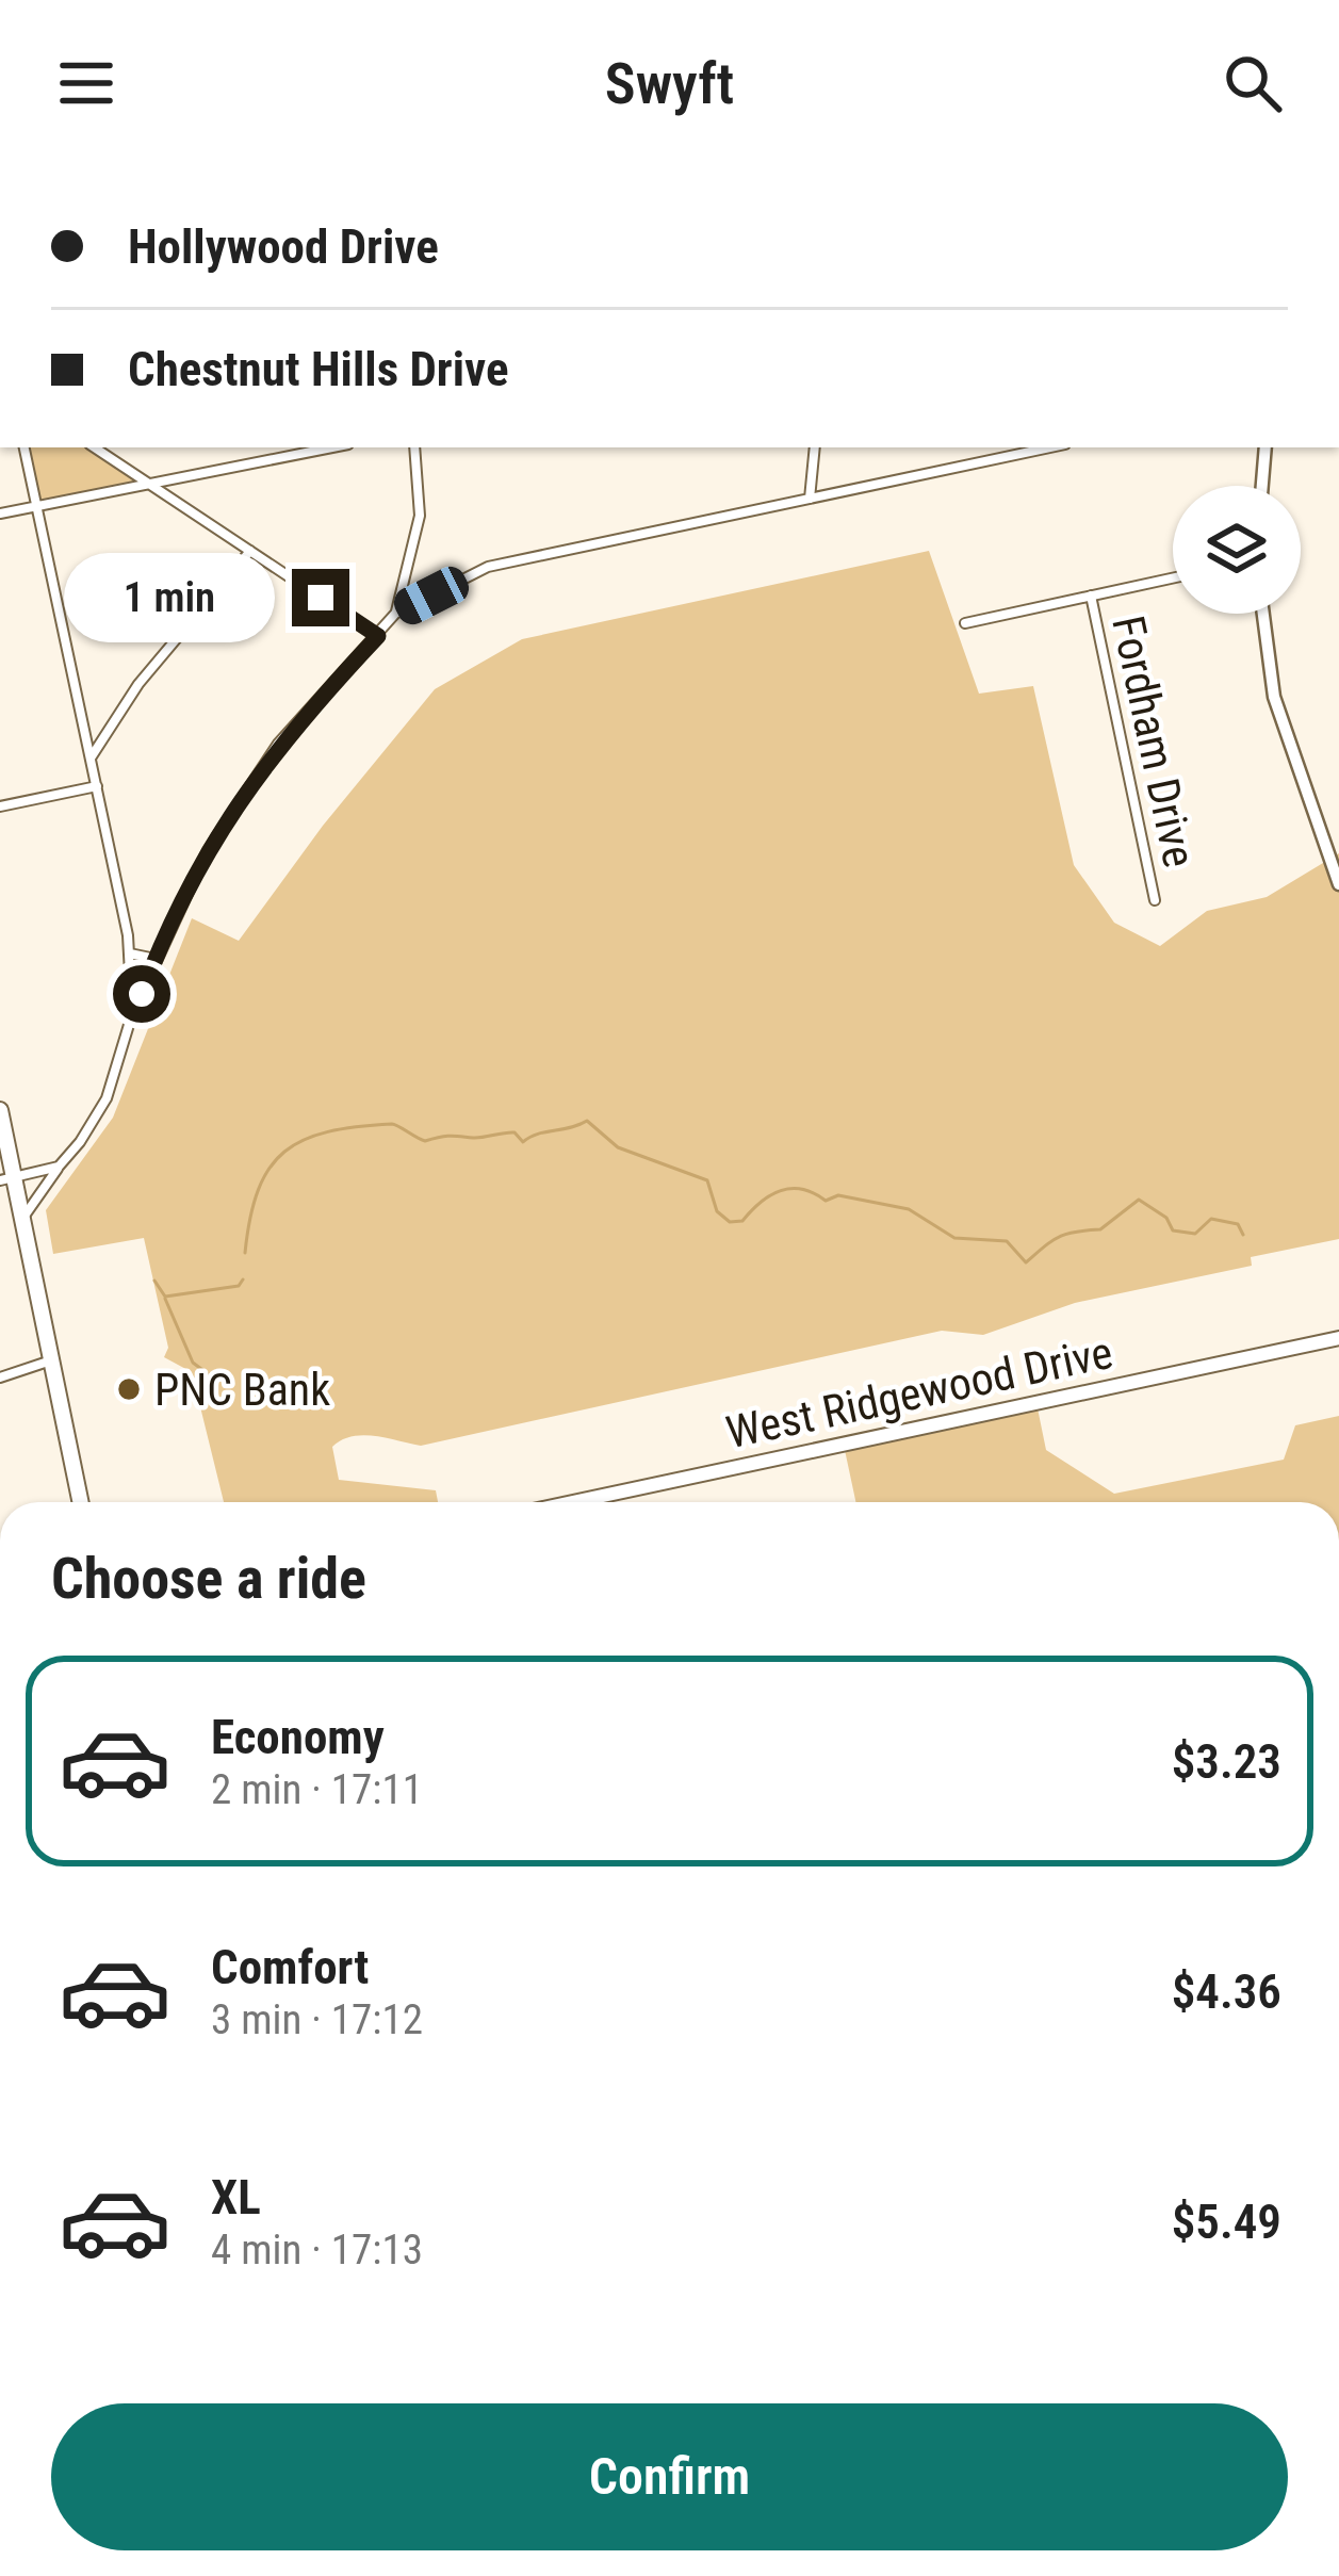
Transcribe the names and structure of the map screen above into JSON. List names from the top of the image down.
{
  "streets": {
    "main road": ["West Ridgewood Drive"],
    "street": ["Fordham Drive"]
  },
  "places": ["PNC Bank"],
  "page": {
    "header": "Swyft",
    "banner": ["Hollywood Drive", "Chestnut Hills Drive"],
    "bubble": "1 min",
    "heading": "Choose a ride",
    "list": [
      {
        "name": "Economy",
        "note": "2 min · 17:11",
        "value": "$3.23"
      },
      {
        "name": "Comfort",
        "note": "3 min · 17:12",
        "value": "$4.36"
      },
      {
        "name": "XL",
        "note": "4 min · 17:13",
        "value": "$5.49"
      }
    ],
    "buttons": "Confirm"
  }
}
